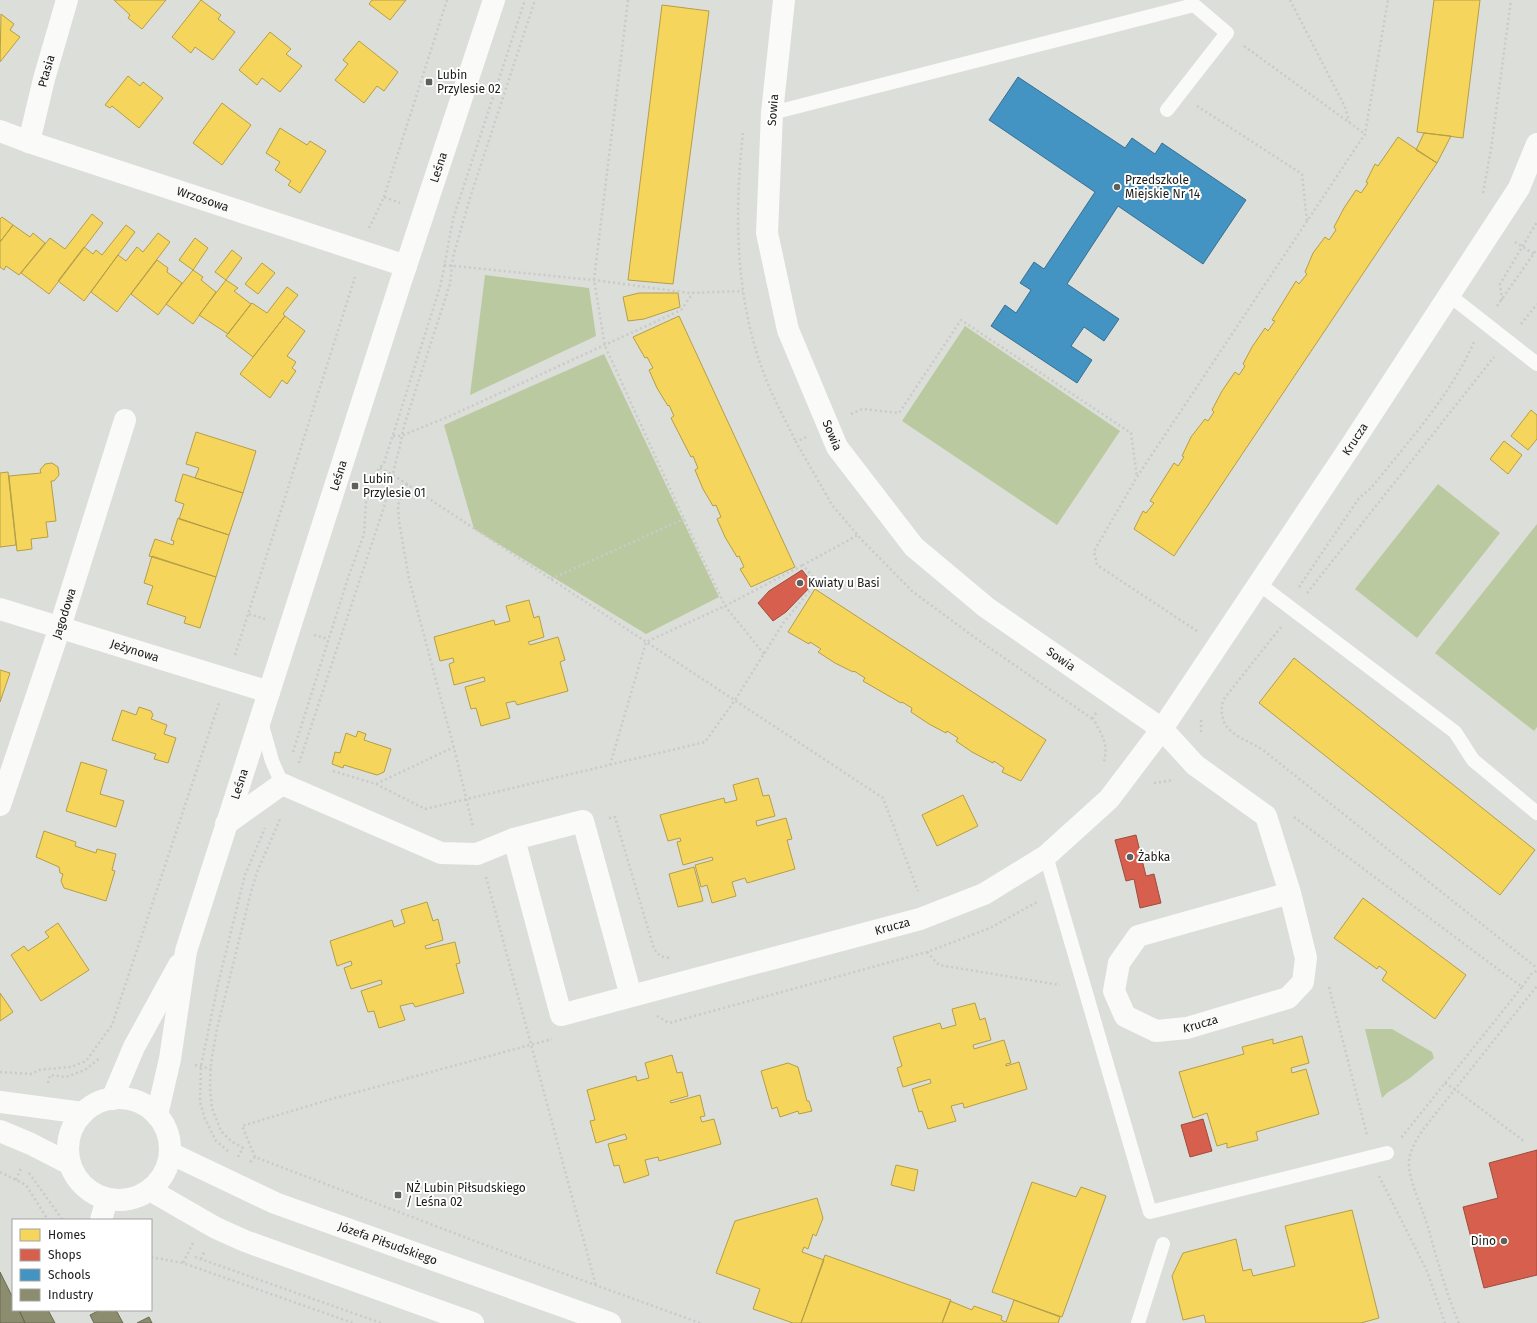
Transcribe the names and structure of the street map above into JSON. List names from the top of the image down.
{
  "streets": {
    "street": [
      "Ptasia",
      "Sowia",
      "Leśna",
      "Wrzosowa",
      "Krucza",
      "Jagodowa",
      "Jeżynowa",
      "Józefa Piłsudskiego"
    ]
  },
  "crossings": [
    ["Ptasia", "Wrzosowa"],
    ["Sowia", "Krucza"],
    ["Leśna", "Wrzosowa"],
    ["Leśna", "Jeżynowa"],
    ["Leśna", "Józefa Piłsudskiego"],
    ["Jagodowa", "Jeżynowa"]
  ],
  "places": {
    "transit": ["Lubin Przylesie 02", "Lubin Przylesie 01", "NŻ Lubin Piłsudskiego / Leśna 02"],
    "other": [
      "Przedszkole Miejskie Nr 14",
      "Kwiaty u Basi",
      "Żabka",
      "Dino"
    ]
  },
  "legend": [
    "Homes",
    "Shops",
    "Schools",
    "Industry"
  ]
}
